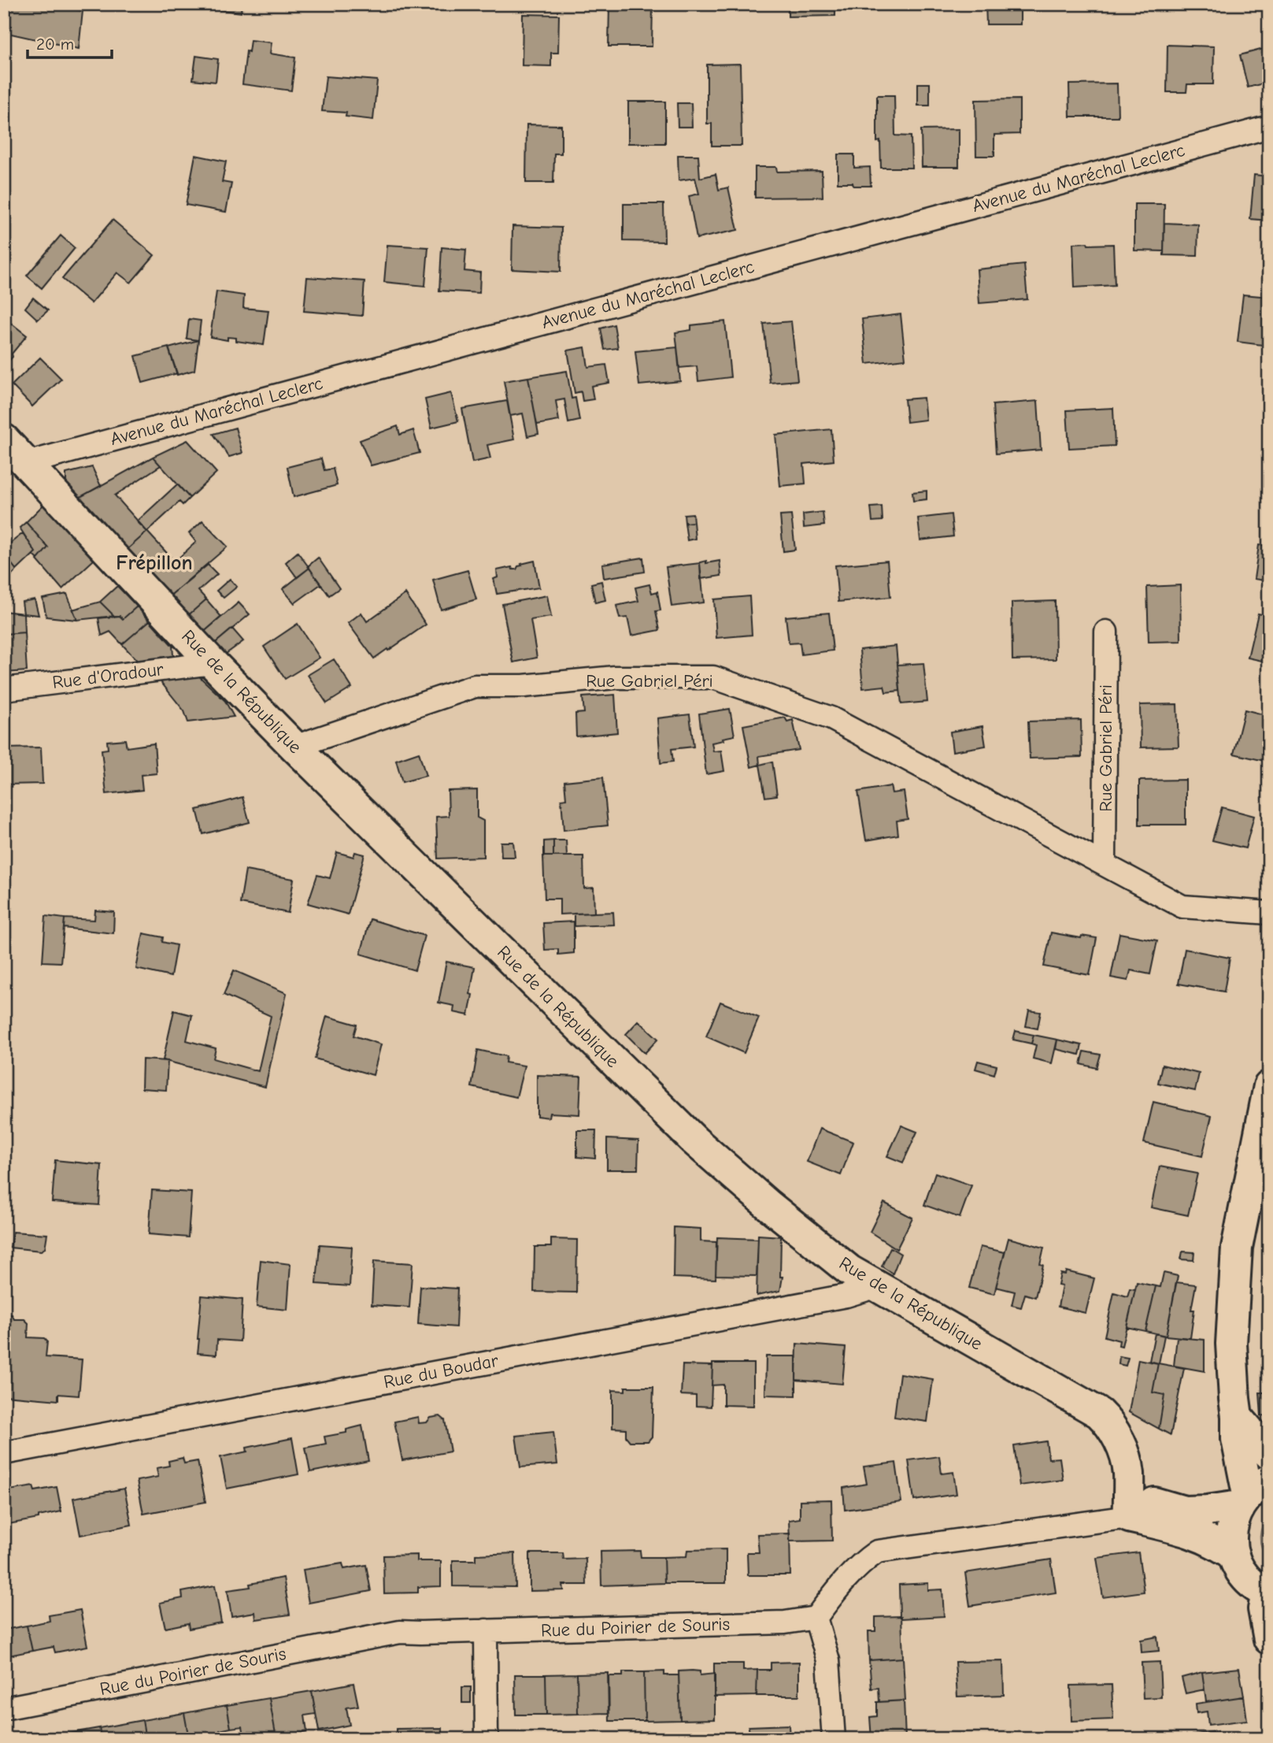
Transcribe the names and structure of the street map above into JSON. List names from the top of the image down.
{
  "streets": {
    "street": [
      "Avenue du Maréchal Leclerc",
      "Rue d'Oradour",
      "Rue Gabriel Péri",
      "Rue de la République",
      "Rue du Boudar",
      "Rue du Poirier de Souris"
    ]
  },
  "crossings": [
    ["Avenue du Maréchal Leclerc", "Rue de la République"],
    ["Rue d'Oradour", "Rue de la République"],
    ["Rue Gabriel Péri", "Rue de la République"],
    ["Rue de la République", "Rue du Boudar"]
  ],
  "districts": ["Frépillon"],
  "scale_bar": "20 m"
}
